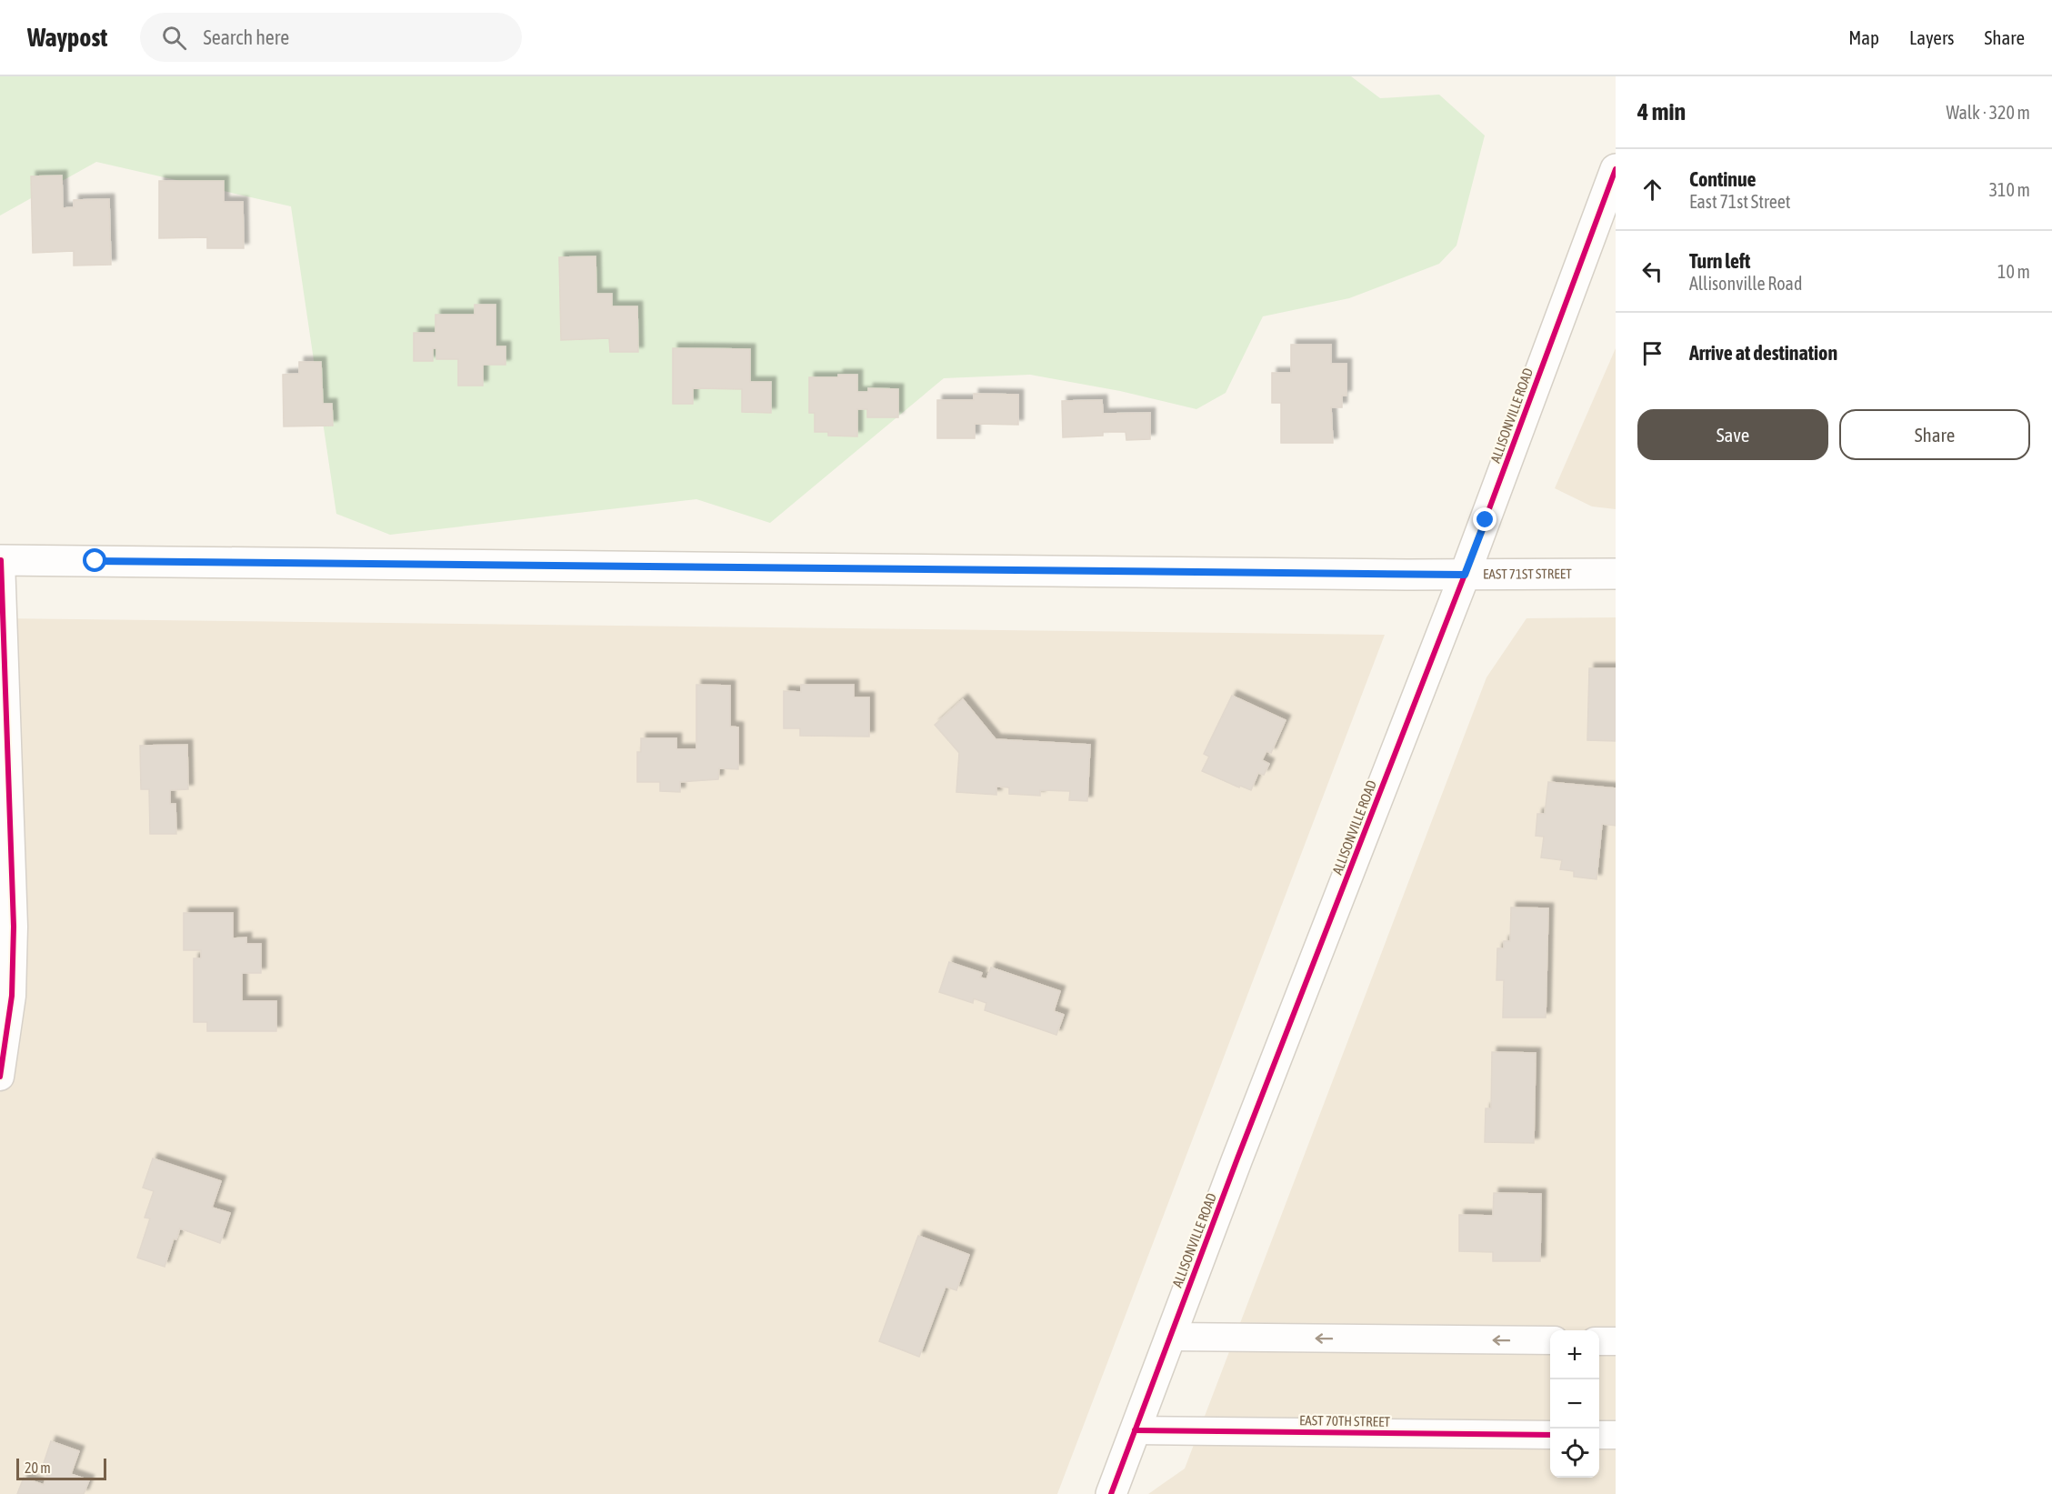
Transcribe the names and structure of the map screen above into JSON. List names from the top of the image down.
{
  "streets": {
    "main road": ["ALLISONVILLE ROAD", "EAST 71ST STREET"],
    "street": ["EAST 70TH STREET"]
  },
  "crossings": [
    ["ALLISONVILLE ROAD", "EAST 71ST STREET"],
    ["ALLISONVILLE ROAD", "EAST 70TH STREET"]
  ],
  "scale_bar": "20 m",
  "page": {
    "header": "Waypost",
    "search": "Search here",
    "nav": ["Map", "Layers", "Share"],
    "heading": ["4 min", "Walk · 320 m"],
    "list": [
      ["Continue", "East 71st Street", "310 m"],
      ["Turn left", "Allisonville Road", "10 m"],
      "Arrive at destination"
    ],
    "buttons": ["Save", "Share"],
    "map_buttons": ["+", "−"],
    "scale": "20 m"
  }
}
